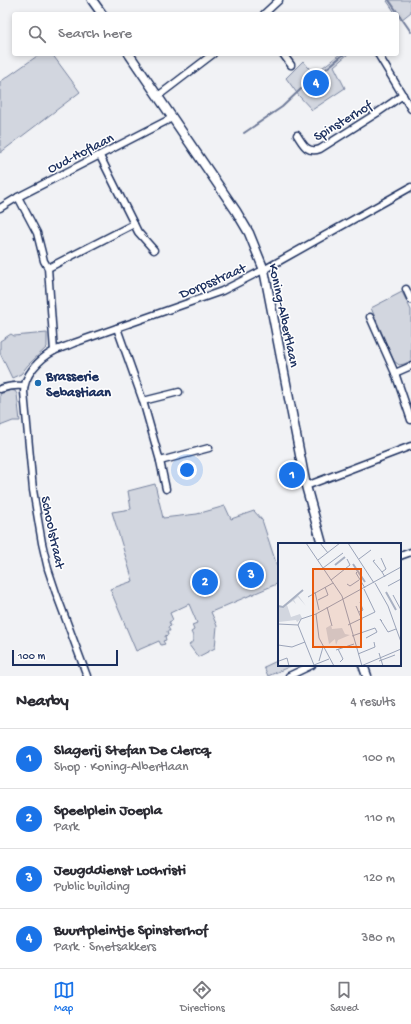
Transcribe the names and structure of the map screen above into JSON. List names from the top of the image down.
{
  "streets": {
    "street": [
      "Spinsterhof",
      "Oud-Hoflaan",
      "Dorpsstraat",
      "Koning-Albertlaan",
      "Schoolstraat"
    ]
  },
  "crossings": [
    ["Oud-Hoflaan", "Koning-Albertlaan"],
    ["Dorpsstraat", "Koning-Albertlaan"],
    ["Dorpsstraat", "Schoolstraat"]
  ],
  "places": ["Brasserie Sebastiaan"],
  "scale_bar": "100 m",
  "page": {
    "search": "Search here",
    "pins": [
      "4",
      "1",
      "3",
      "2"
    ],
    "scale": "100 m",
    "heading": ["Nearby", "4 results"],
    "list": [
      {
        "mark": "1",
        "name": "Slagerij Stefan De Clercq",
        "note": "Shop · Koning-Albertlaan",
        "value": "100 m"
      },
      {
        "mark": "2",
        "name": "Speelplein Joepla",
        "note": "Park",
        "value": "110 m"
      },
      {
        "mark": "3",
        "name": "Jeugddienst Lochristi",
        "note": "Public building",
        "value": "120 m"
      },
      {
        "mark": "4",
        "name": "Buurtpleintje Spinsterhof",
        "note": "Park · Smetsakkers",
        "value": "380 m"
      }
    ],
    "nav": ["Map", "Directions", "Saved"]
  }
}
